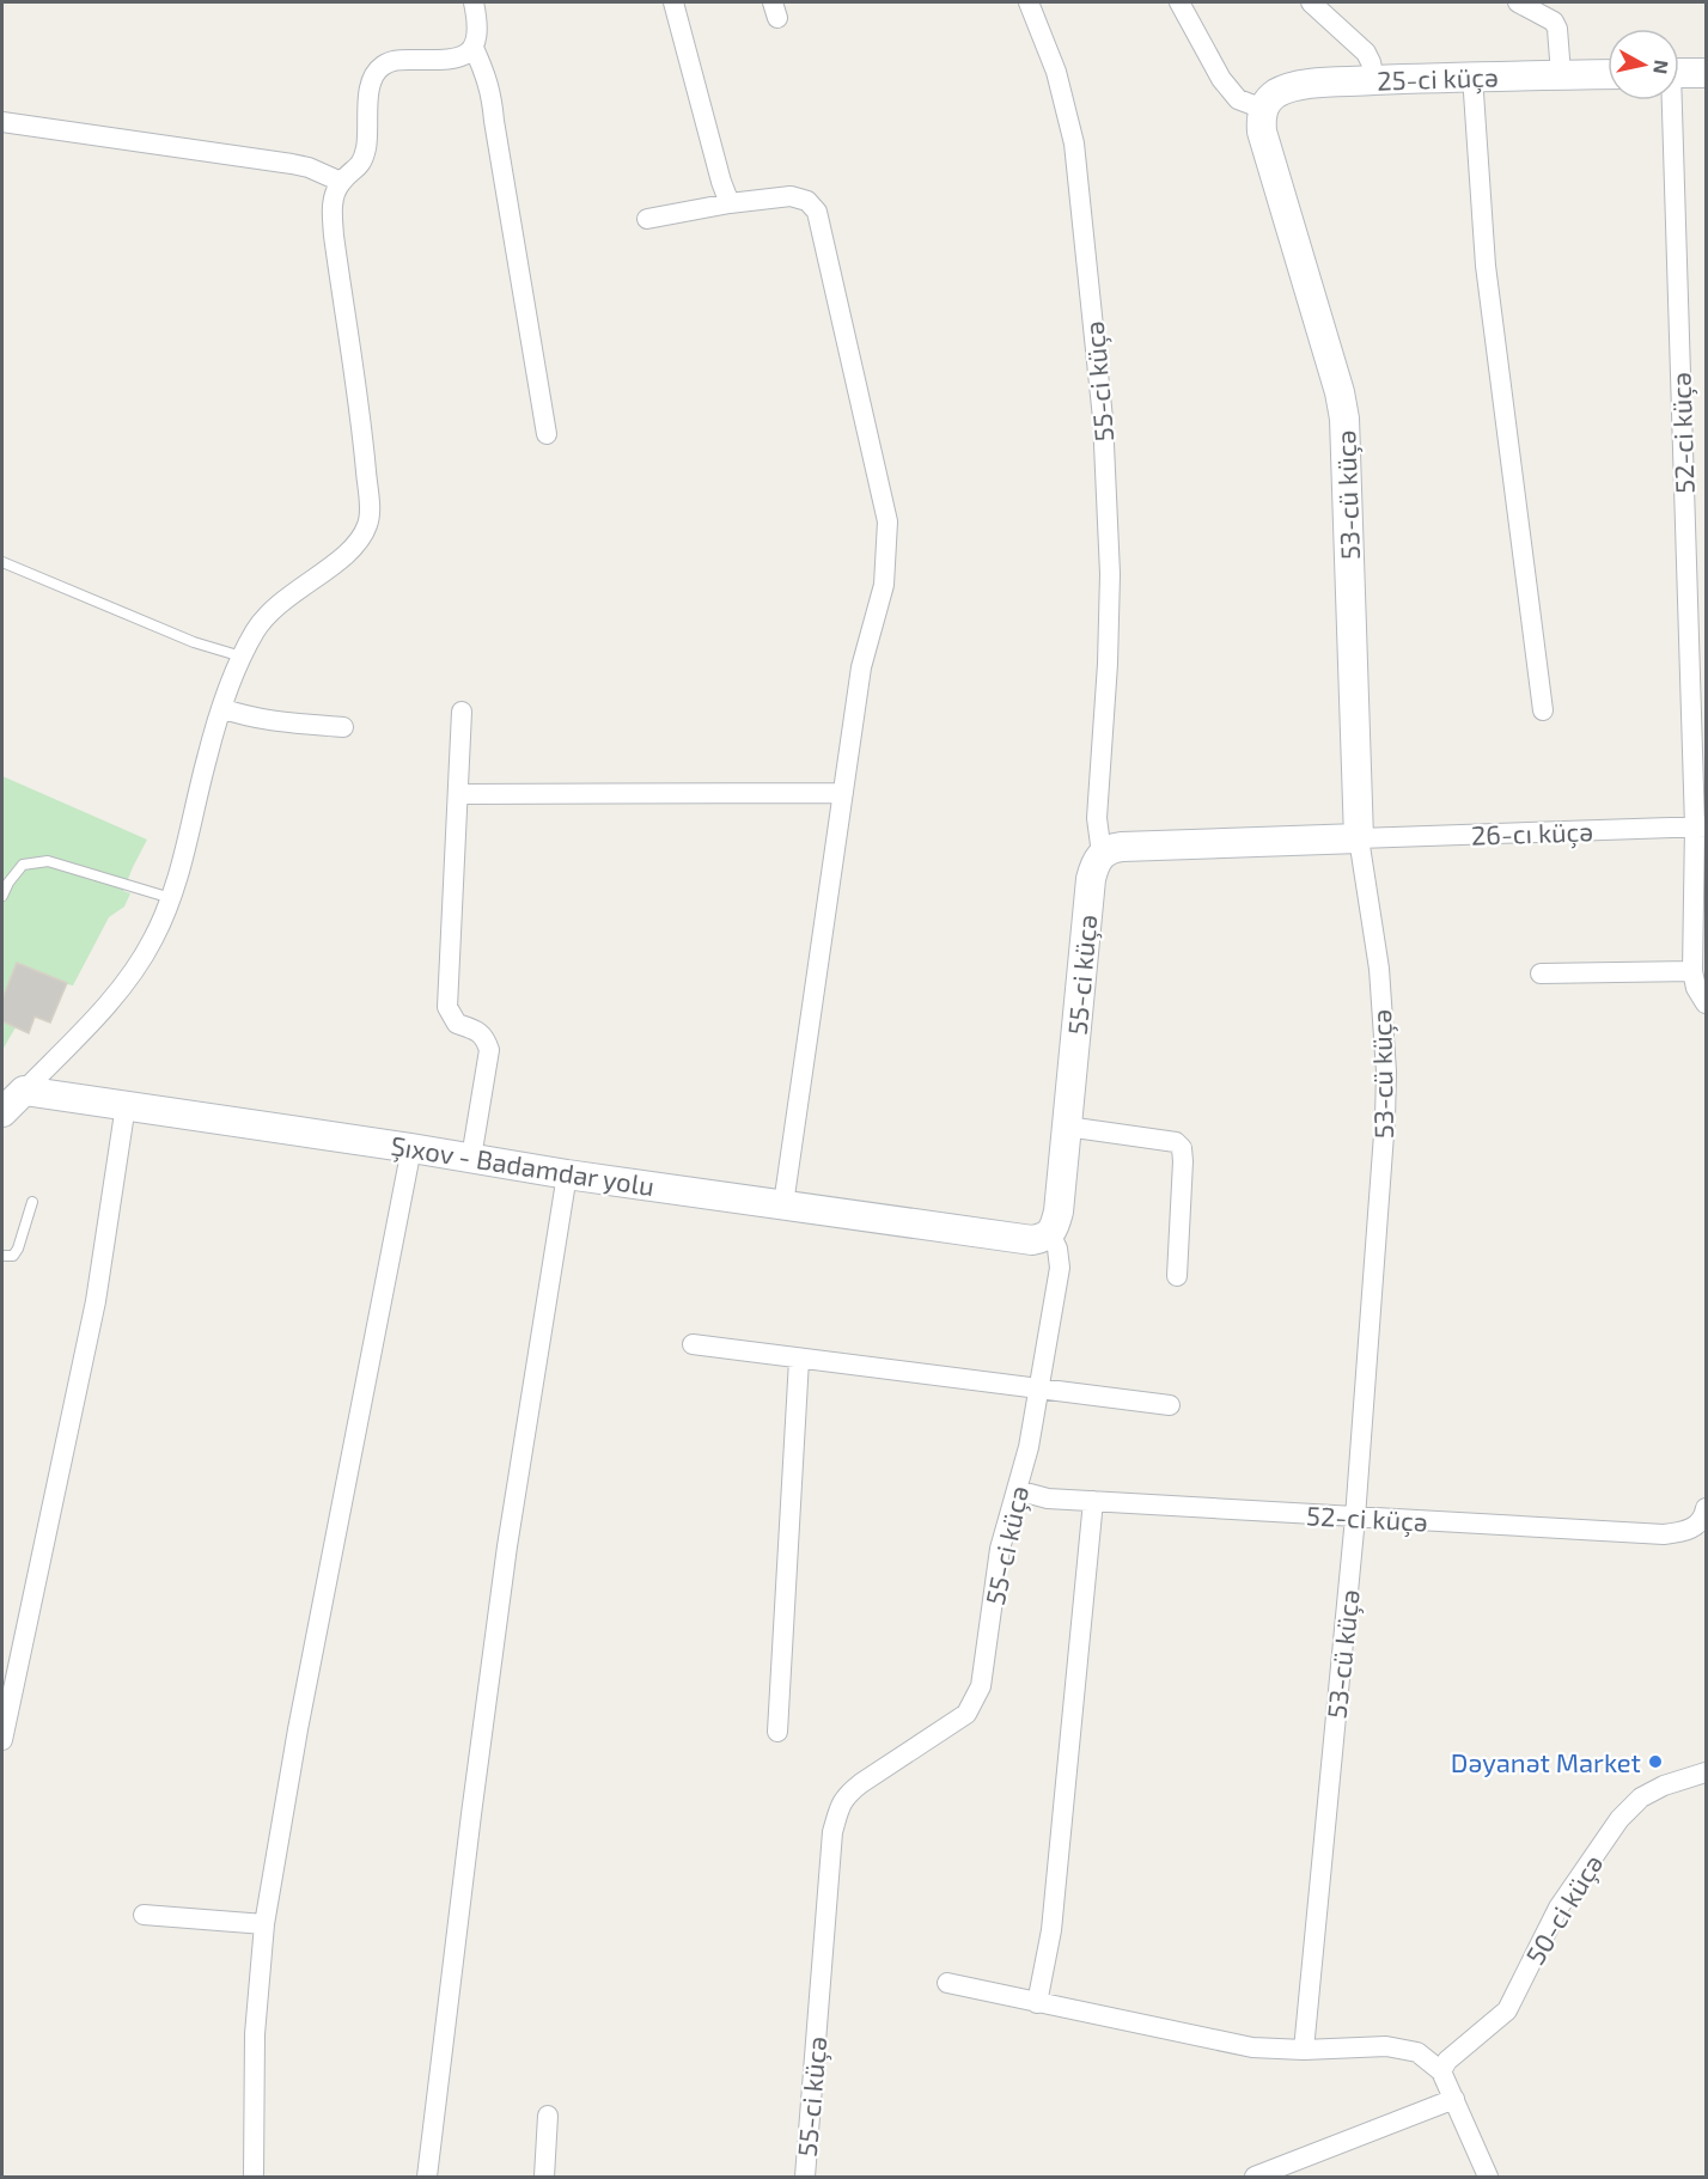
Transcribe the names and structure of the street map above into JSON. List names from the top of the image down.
{
  "streets": {
    "street": [
      "25-ci küçə",
      "55-ci küçə",
      "52-ci küçə",
      "53-cü küçə",
      "26-cı küçə",
      "Şıxov - Badamdar yolu",
      "50-ci küçə"
    ]
  },
  "crossings": [
    ["25-ci küçə", "53-cü küçə"],
    ["55-ci küçə", "52-ci küçə"],
    ["55-ci küçə", "Şıxov - Badamdar yolu"],
    ["52-ci küçə", "53-cü küçə"],
    ["52-ci küçə", "26-cı küçə"],
    ["53-cü küçə", "26-cı küçə"]
  ],
  "places": ["Dəyanət Market"],
  "north": "right"
}
